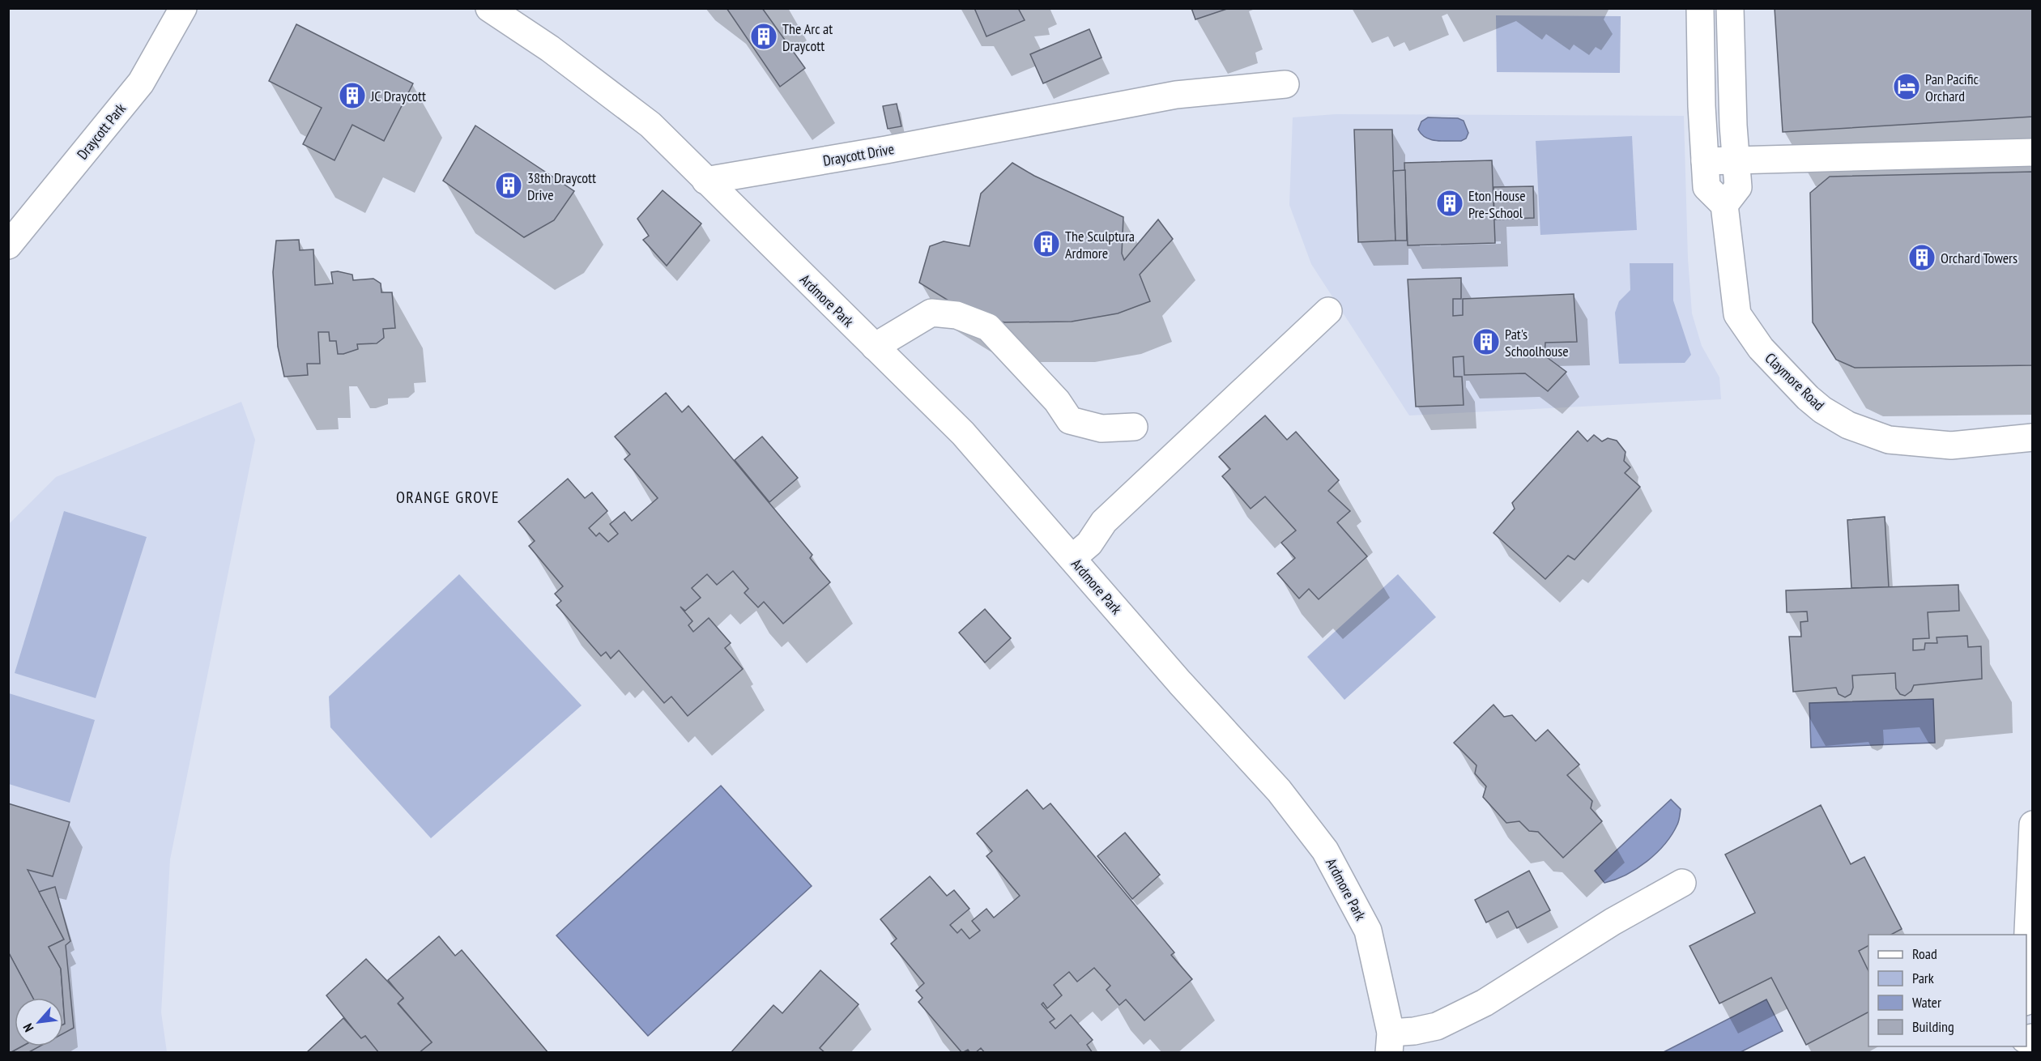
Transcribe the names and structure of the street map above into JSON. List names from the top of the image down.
{
  "streets": {
    "street": [
      "Draycott Park",
      "Draycott Drive",
      "Ardmore Park",
      "Claymore Road"
    ]
  },
  "crossings": [
    ["Draycott Drive", "Ardmore Park"]
  ],
  "districts": ["ORANGE GROVE"],
  "places": {
    "building": [
      "The Arc at Draycott",
      "JC Draycott",
      "38th Draycott Drive",
      "Eton House Pre-School",
      "The Sculptura Ardmore",
      "Orchard Towers",
      "Pat's Schoolhouse"
    ],
    "hotel": ["Pan Pacific Orchard"]
  },
  "legend": [
    "Road",
    "Park",
    "Water",
    "Building"
  ],
  "north": "bottom left"
}
